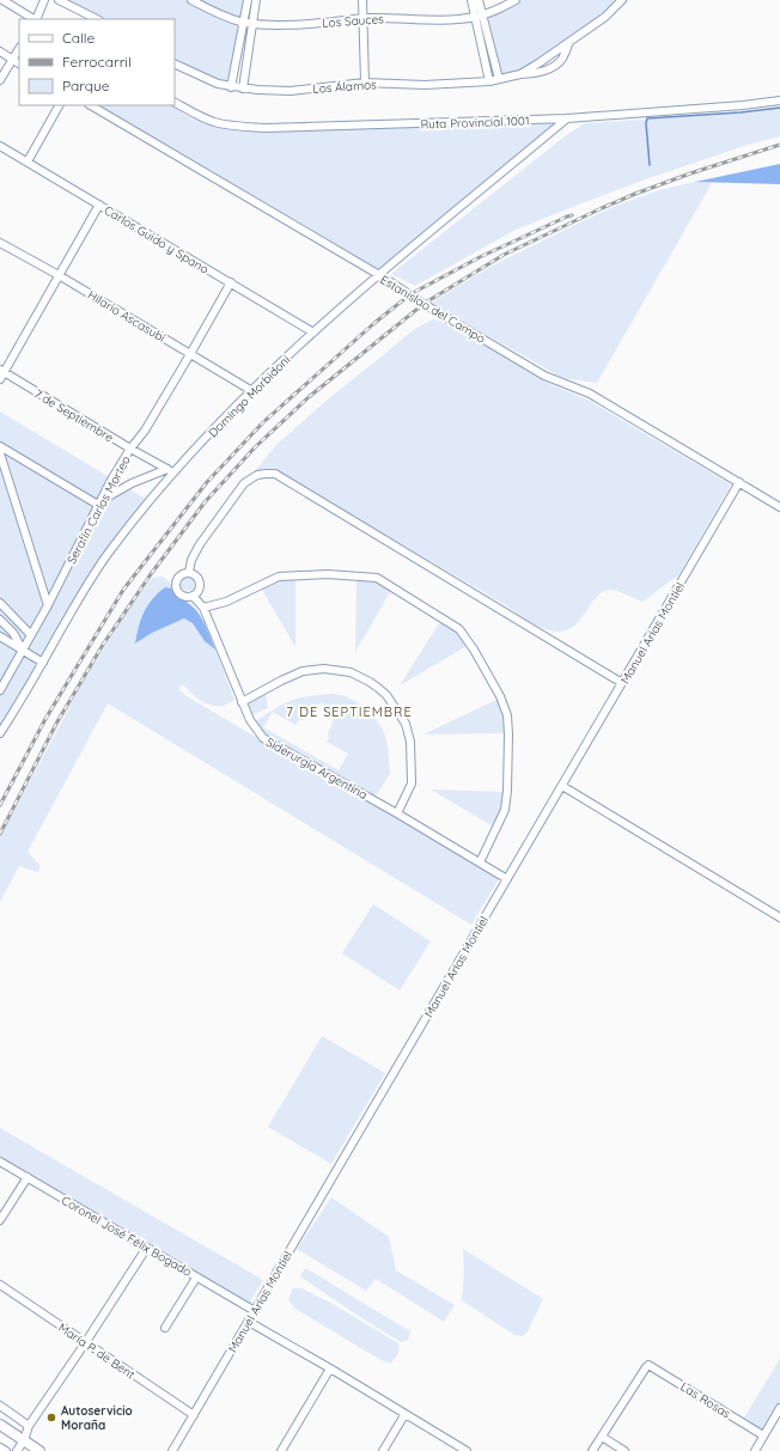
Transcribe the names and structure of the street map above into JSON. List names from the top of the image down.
{
  "streets": {
    "street": [
      "Los Sauces",
      "Los Álamos",
      "Ruta Provincial 1001",
      "Carlos Guido y Spano",
      "Estanislao del Campo",
      "Hilario Ascasubi",
      "Domingo Morbidoni",
      "7 de Septiembre",
      "Serafín Carlos Morteo",
      "Manuel Arias Montiel",
      "Siderurgia Argentina",
      "Coronel José Félix Bogado",
      "María P. de Bent",
      "Las Rosas"
    ]
  },
  "crossings": [
    ["Ruta Provincial 1001", "Domingo Morbidoni"],
    ["Carlos Guido y Spano", "Domingo Morbidoni"],
    ["Carlos Guido y Spano", "Serafín Carlos Morteo"],
    ["Estanislao del Campo", "Domingo Morbidoni"],
    ["Estanislao del Campo", "Manuel Arias Montiel"],
    ["Hilario Ascasubi", "Domingo Morbidoni"],
    ["Hilario Ascasubi", "Serafín Carlos Morteo"],
    ["Domingo Morbidoni", "7 de Septiembre"],
    ["7 de Septiembre", "Serafín Carlos Morteo"],
    ["Manuel Arias Montiel", "Siderurgia Argentina"],
    ["Manuel Arias Montiel", "Coronel José Félix Bogado"],
    ["Manuel Arias Montiel", "María P. de Bent"]
  ],
  "districts": ["7 DE SEPTIEMBRE"],
  "places": ["Autoservicio Moraña"],
  "legend": ["Calle", "Ferrocarril", "Parque"]
}
